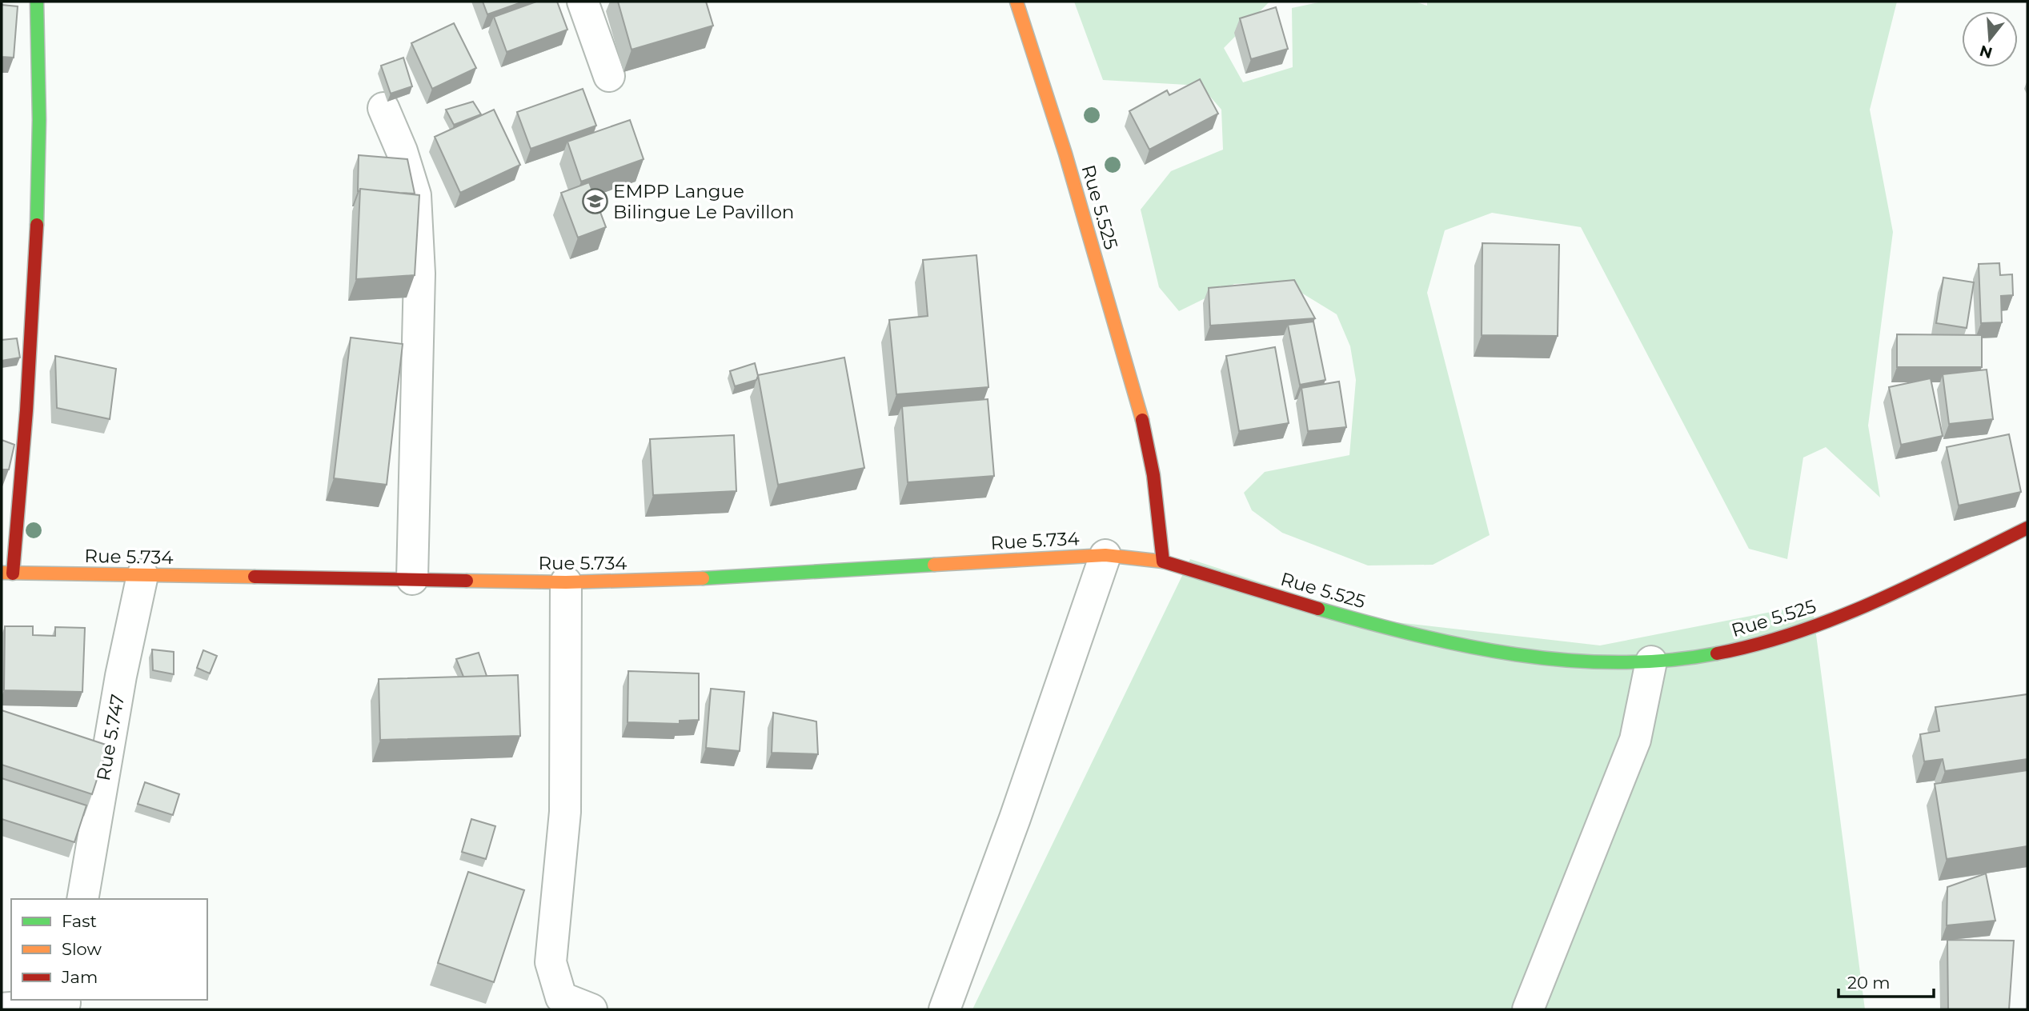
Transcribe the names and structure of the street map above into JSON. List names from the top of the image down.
{
  "streets": {
    "street": ["Rue 5.525", "Rue 5.734", "Rue 5.747"]
  },
  "crossings": [
    ["Rue 5.525", "Rue 5.734"],
    ["Rue 5.734", "Rue 5.747"]
  ],
  "places": {
    "school or university": ["EMPP Langue Bilingue Le Pavillon"]
  },
  "legend": ["Fast", "Slow", "Jam"],
  "scale_bar": "20 m",
  "north": "bottom"
}
